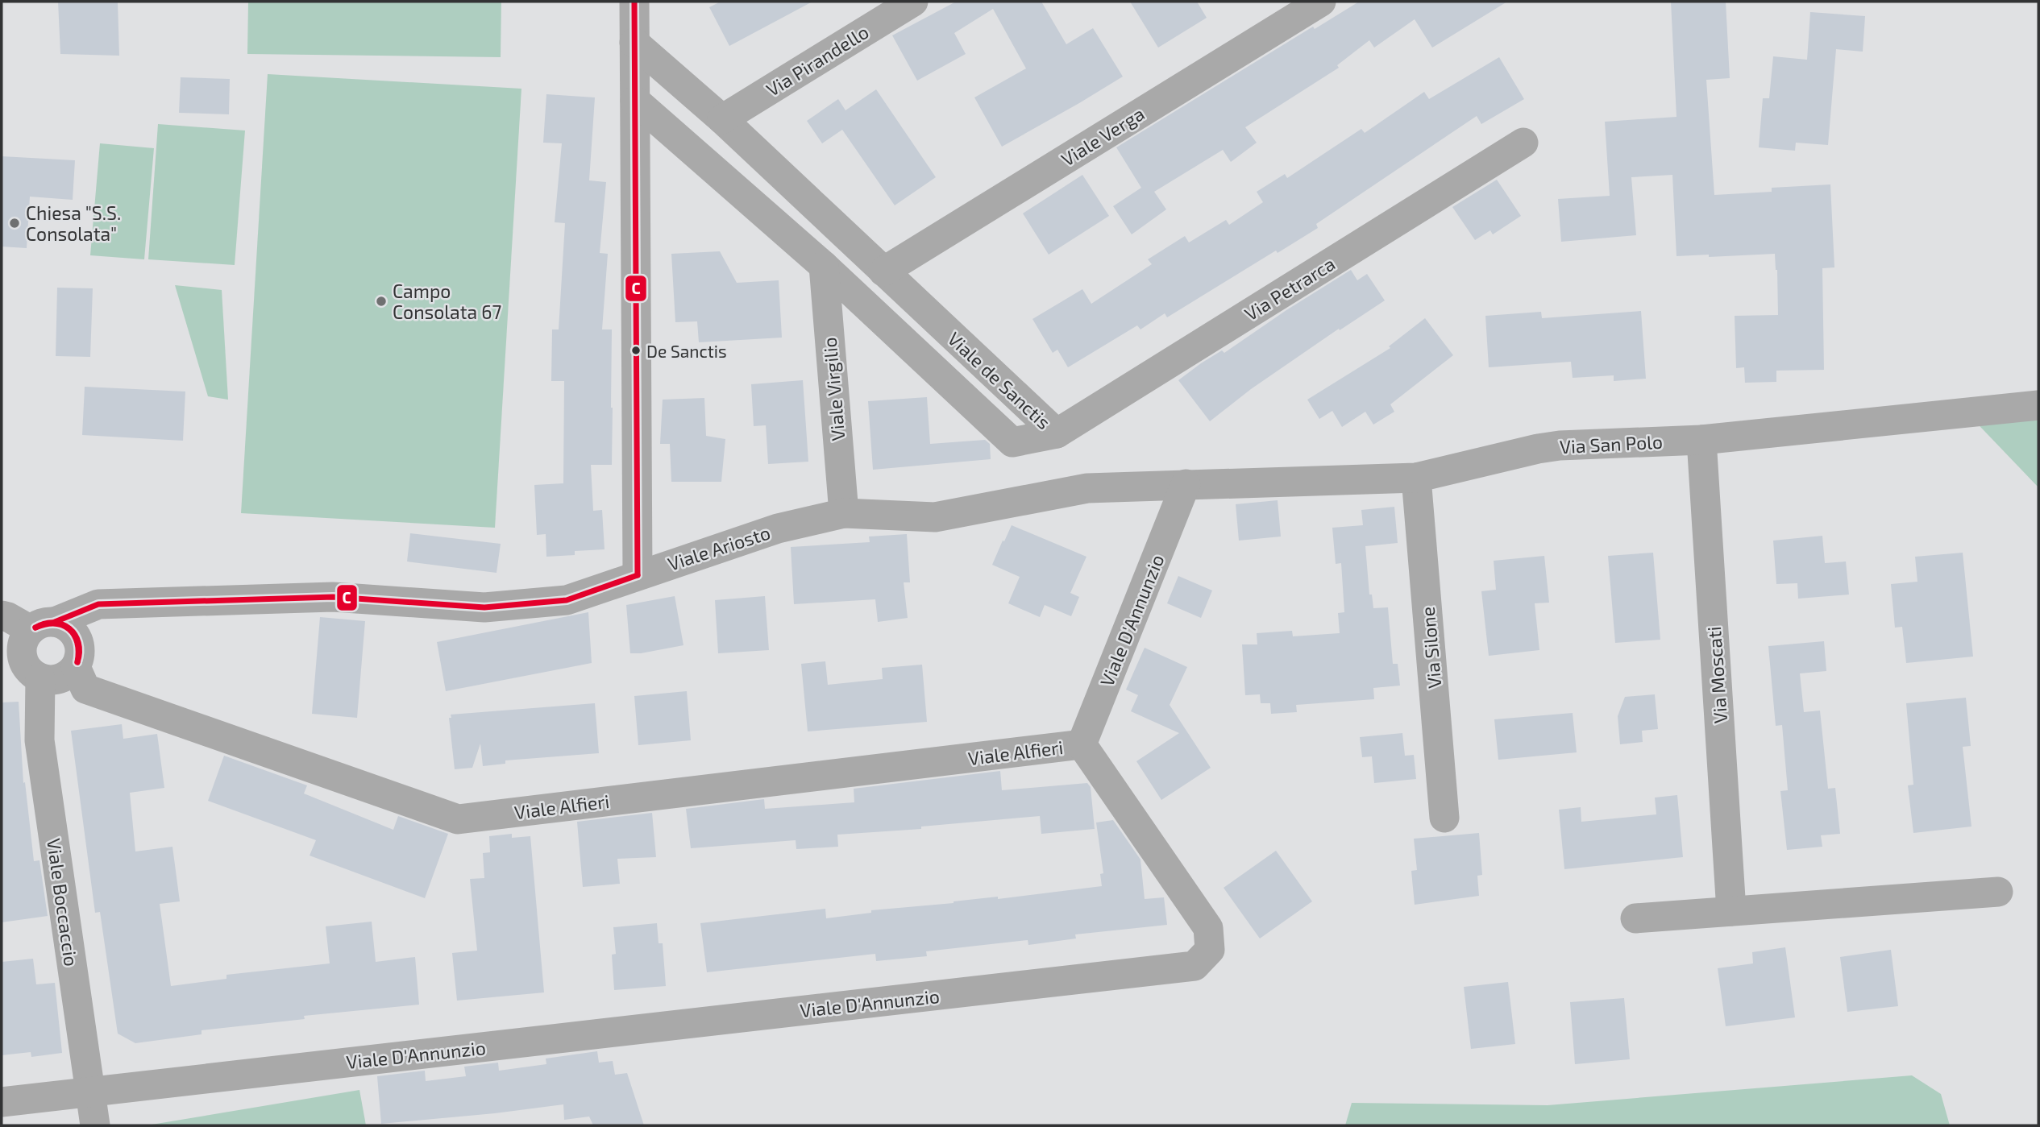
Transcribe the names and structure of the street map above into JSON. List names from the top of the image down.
{
  "streets": {
    "street": [
      "Via Pirandello",
      "Viale Verga",
      "Via Petrarca",
      "Viale de Sanctis",
      "Viale Virgilio",
      "Via San Polo",
      "Viale Ariosto",
      "Viale D'Annunzio",
      "Via Silone",
      "Via Moscati",
      "Viale Alfieri",
      "Viale Boccaccio"
    ]
  },
  "crossings": [
    ["Via Pirandello", "Viale de Sanctis"],
    ["Viale Verga", "Viale de Sanctis"],
    ["Via Petrarca", "Viale de Sanctis"],
    ["Viale de Sanctis", "Viale Virgilio"],
    ["Viale Virgilio", "Viale Ariosto"],
    ["Via San Polo", "Viale Ariosto"],
    ["Via San Polo", "Viale D'Annunzio"],
    ["Via San Polo", "Via Silone"],
    ["Via San Polo", "Via Moscati"],
    ["Viale Ariosto", "Viale D'Annunzio"],
    ["Viale Ariosto", "Viale Alfieri"],
    ["Viale Ariosto", "Viale Boccaccio"],
    ["Viale D'Annunzio", "Viale Alfieri"],
    ["Viale D'Annunzio", "Viale Boccaccio"],
    ["Viale Alfieri", "Viale Boccaccio"]
  ],
  "places": ["Chiesa \"S.S. Consolata\"", "Campo Consolata 67", "De Sanctis"],
  "lines": ["transit line C"]
}
